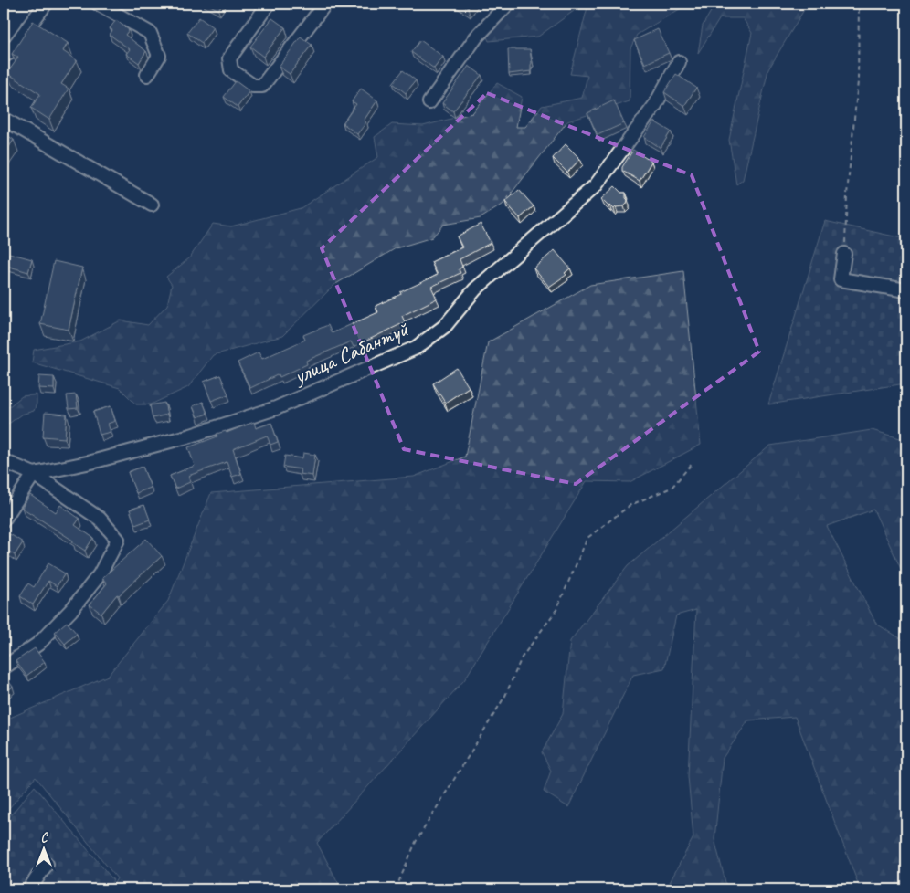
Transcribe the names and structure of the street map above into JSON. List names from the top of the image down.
{
  "streets": {
    "street": ["улица Сабантуй"]
  },
  "north": "top"
}
